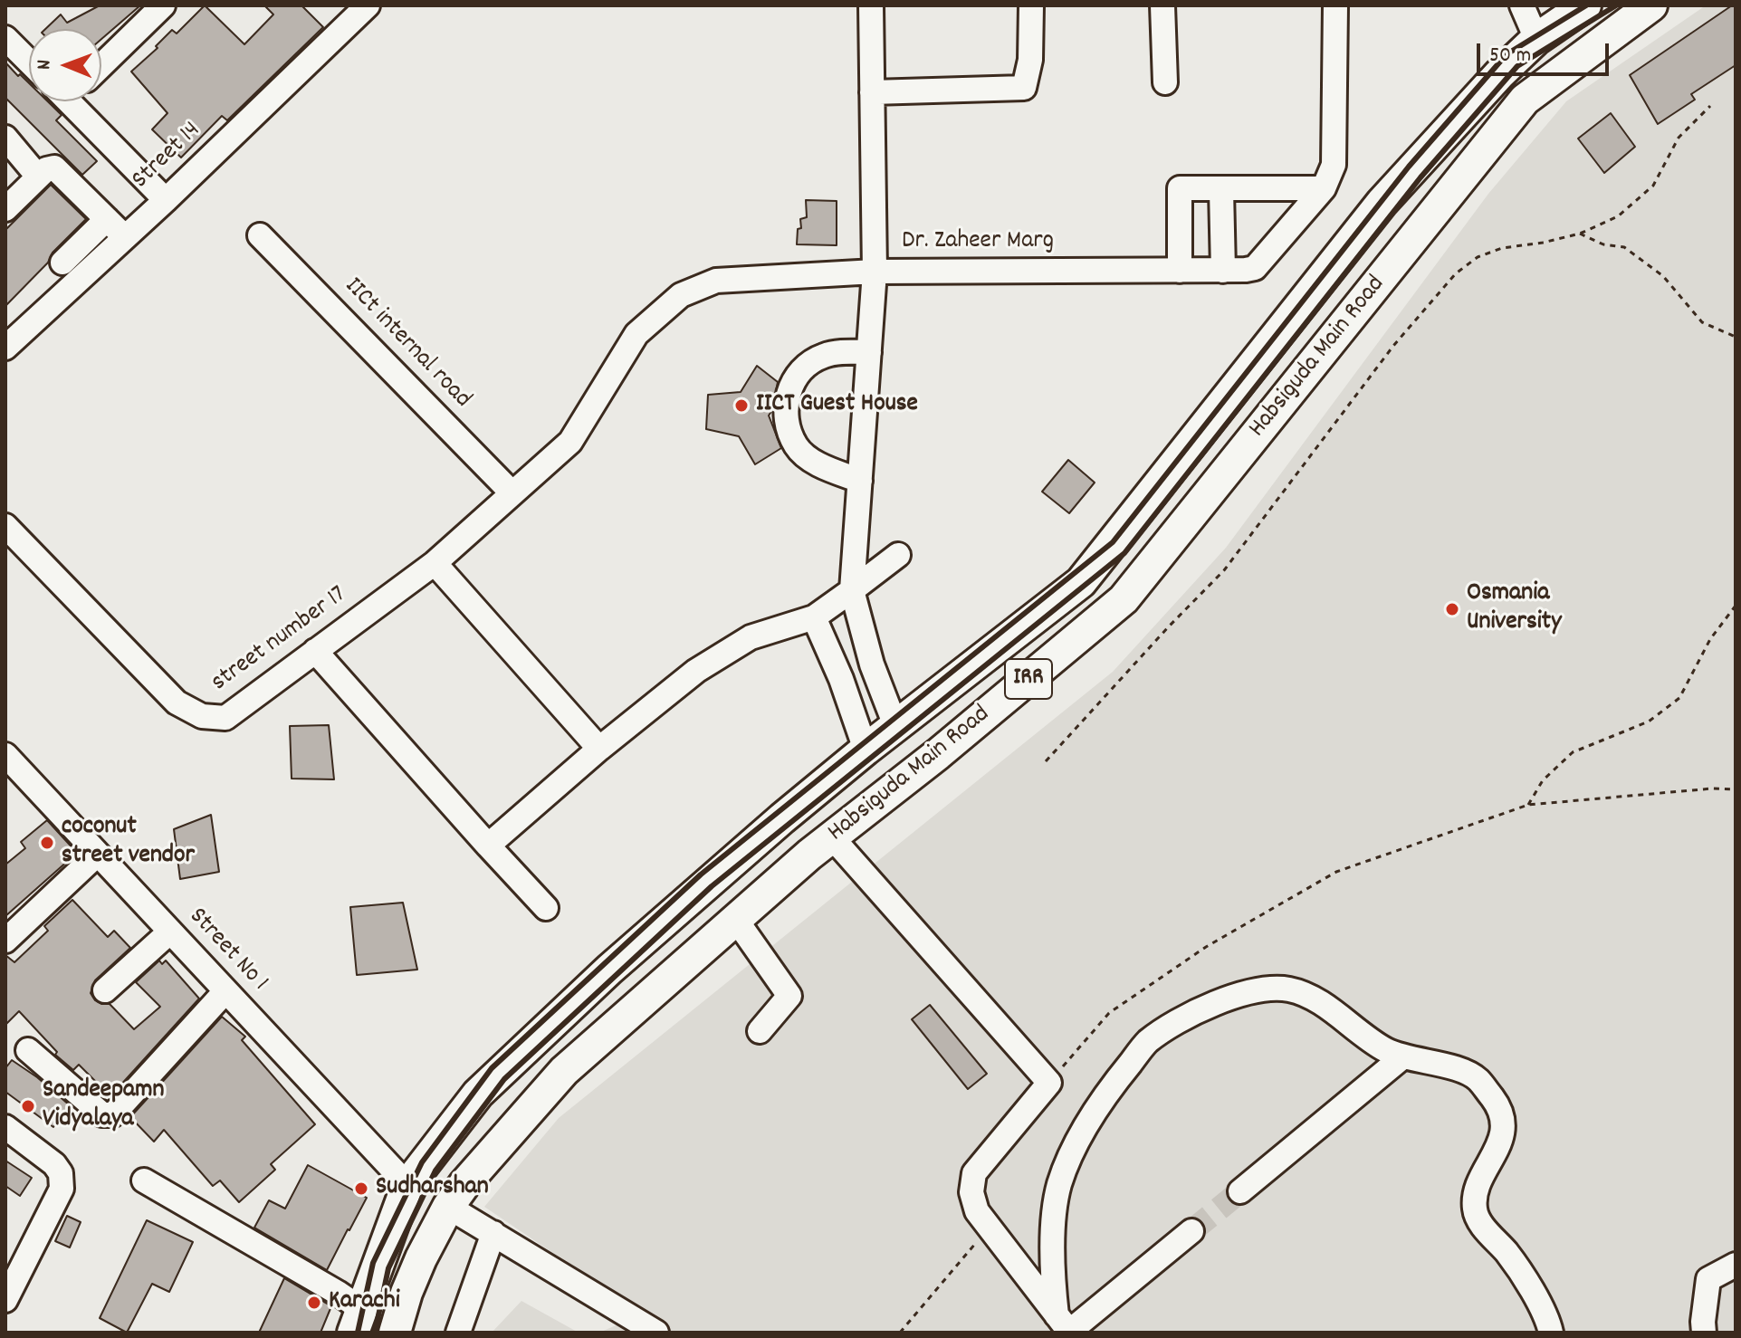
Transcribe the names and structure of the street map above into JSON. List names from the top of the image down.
{
  "streets": {
    "main road": ["Habsiguda Main Road", "IRR"],
    "street": [
      "Street 14",
      "Dr. Zaheer Marg",
      "IICt internal road",
      "street number 17",
      "Street No 1"
    ]
  },
  "crossings": [
    ["Dr. Zaheer Marg", "Habsiguda Main Road"],
    ["Habsiguda Main Road", "Street No 1"]
  ],
  "places": [
    "IICT Guest House",
    "Osmania University",
    "coconut street vendor",
    "Sandeepamn Vidyalaya",
    "Sudharshan",
    "Karachi"
  ],
  "scale_bar": "50 m",
  "north": "left"
}
